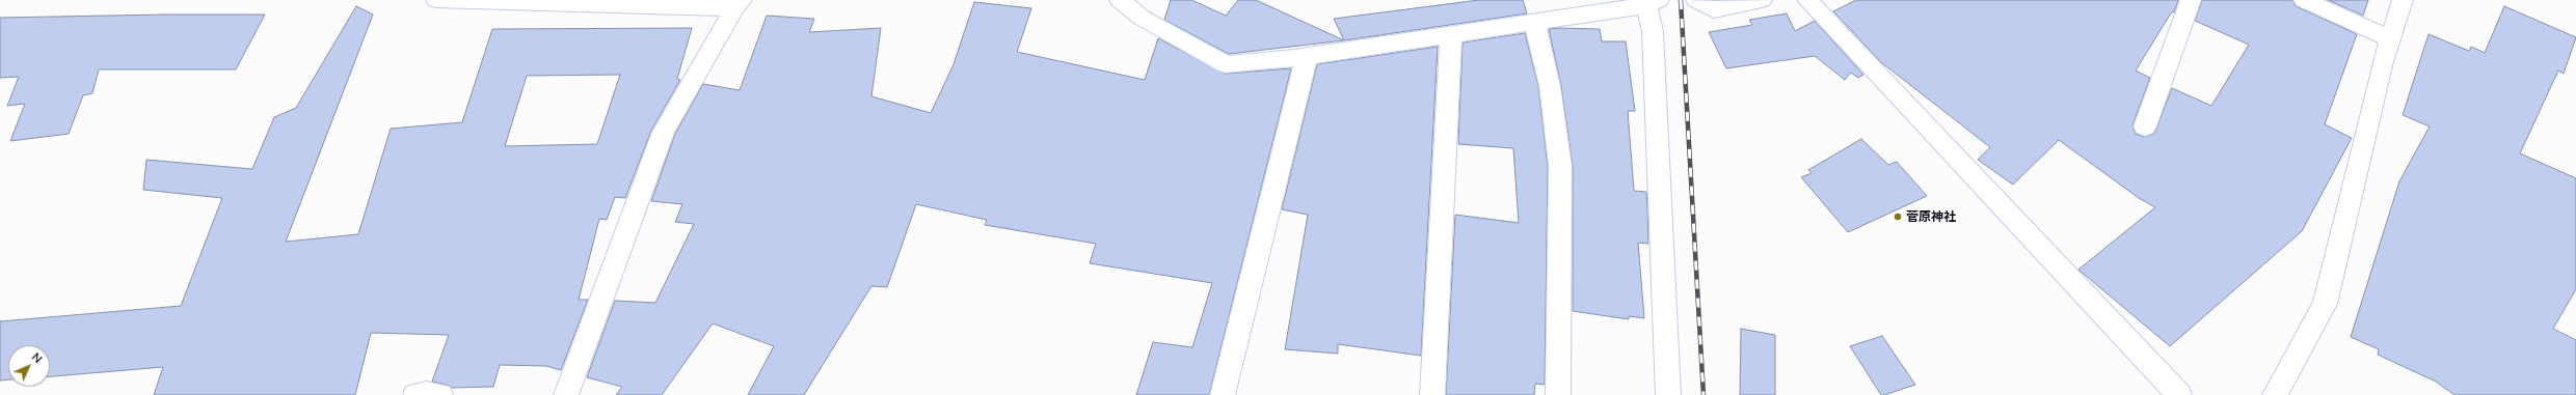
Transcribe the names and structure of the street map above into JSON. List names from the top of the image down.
{
  "places": ["菅原神社"],
  "north": "top right"
}
